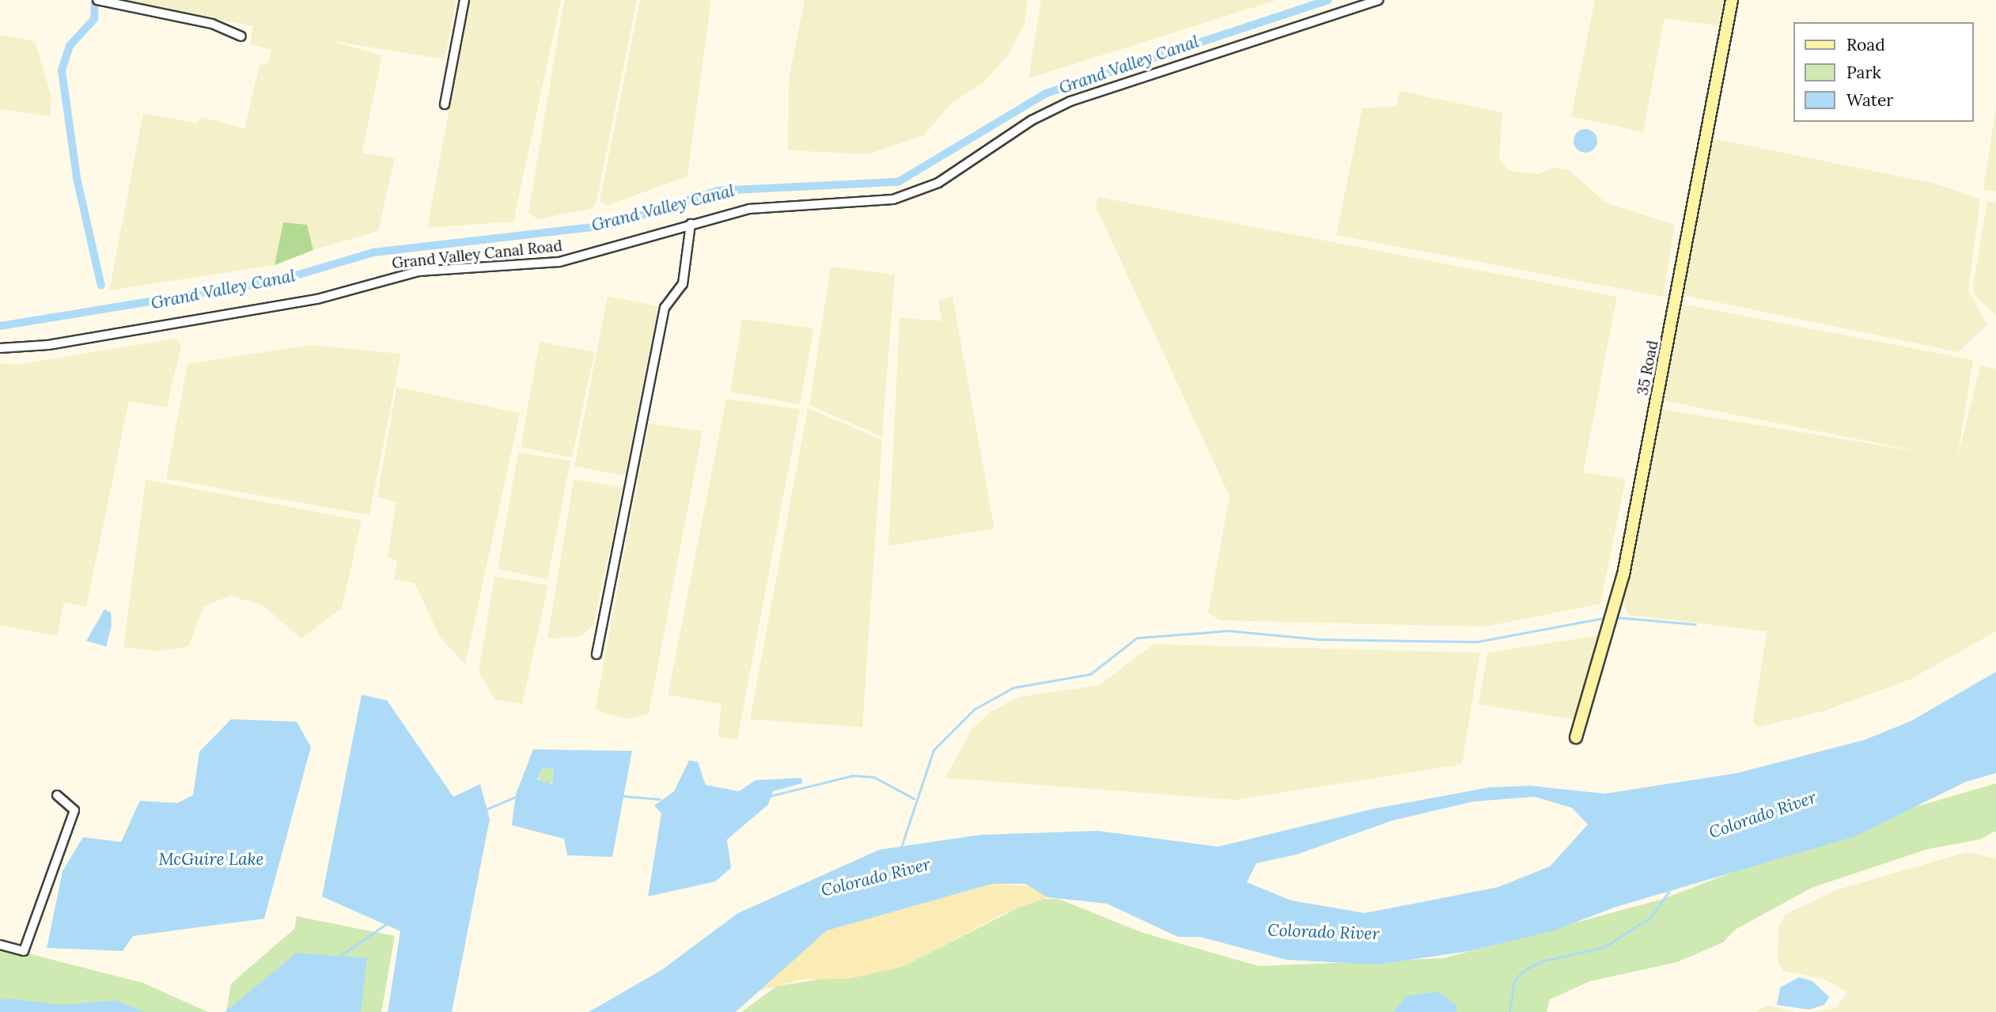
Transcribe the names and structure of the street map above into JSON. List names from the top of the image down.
{
  "streets": {
    "street": ["Grand Valley Canal Road", "35 Road"]
  },
  "water": ["Grand Valley Canal", "Colorado River", "McGuire Lake"],
  "legend": ["Road", "Park", "Water"]
}
